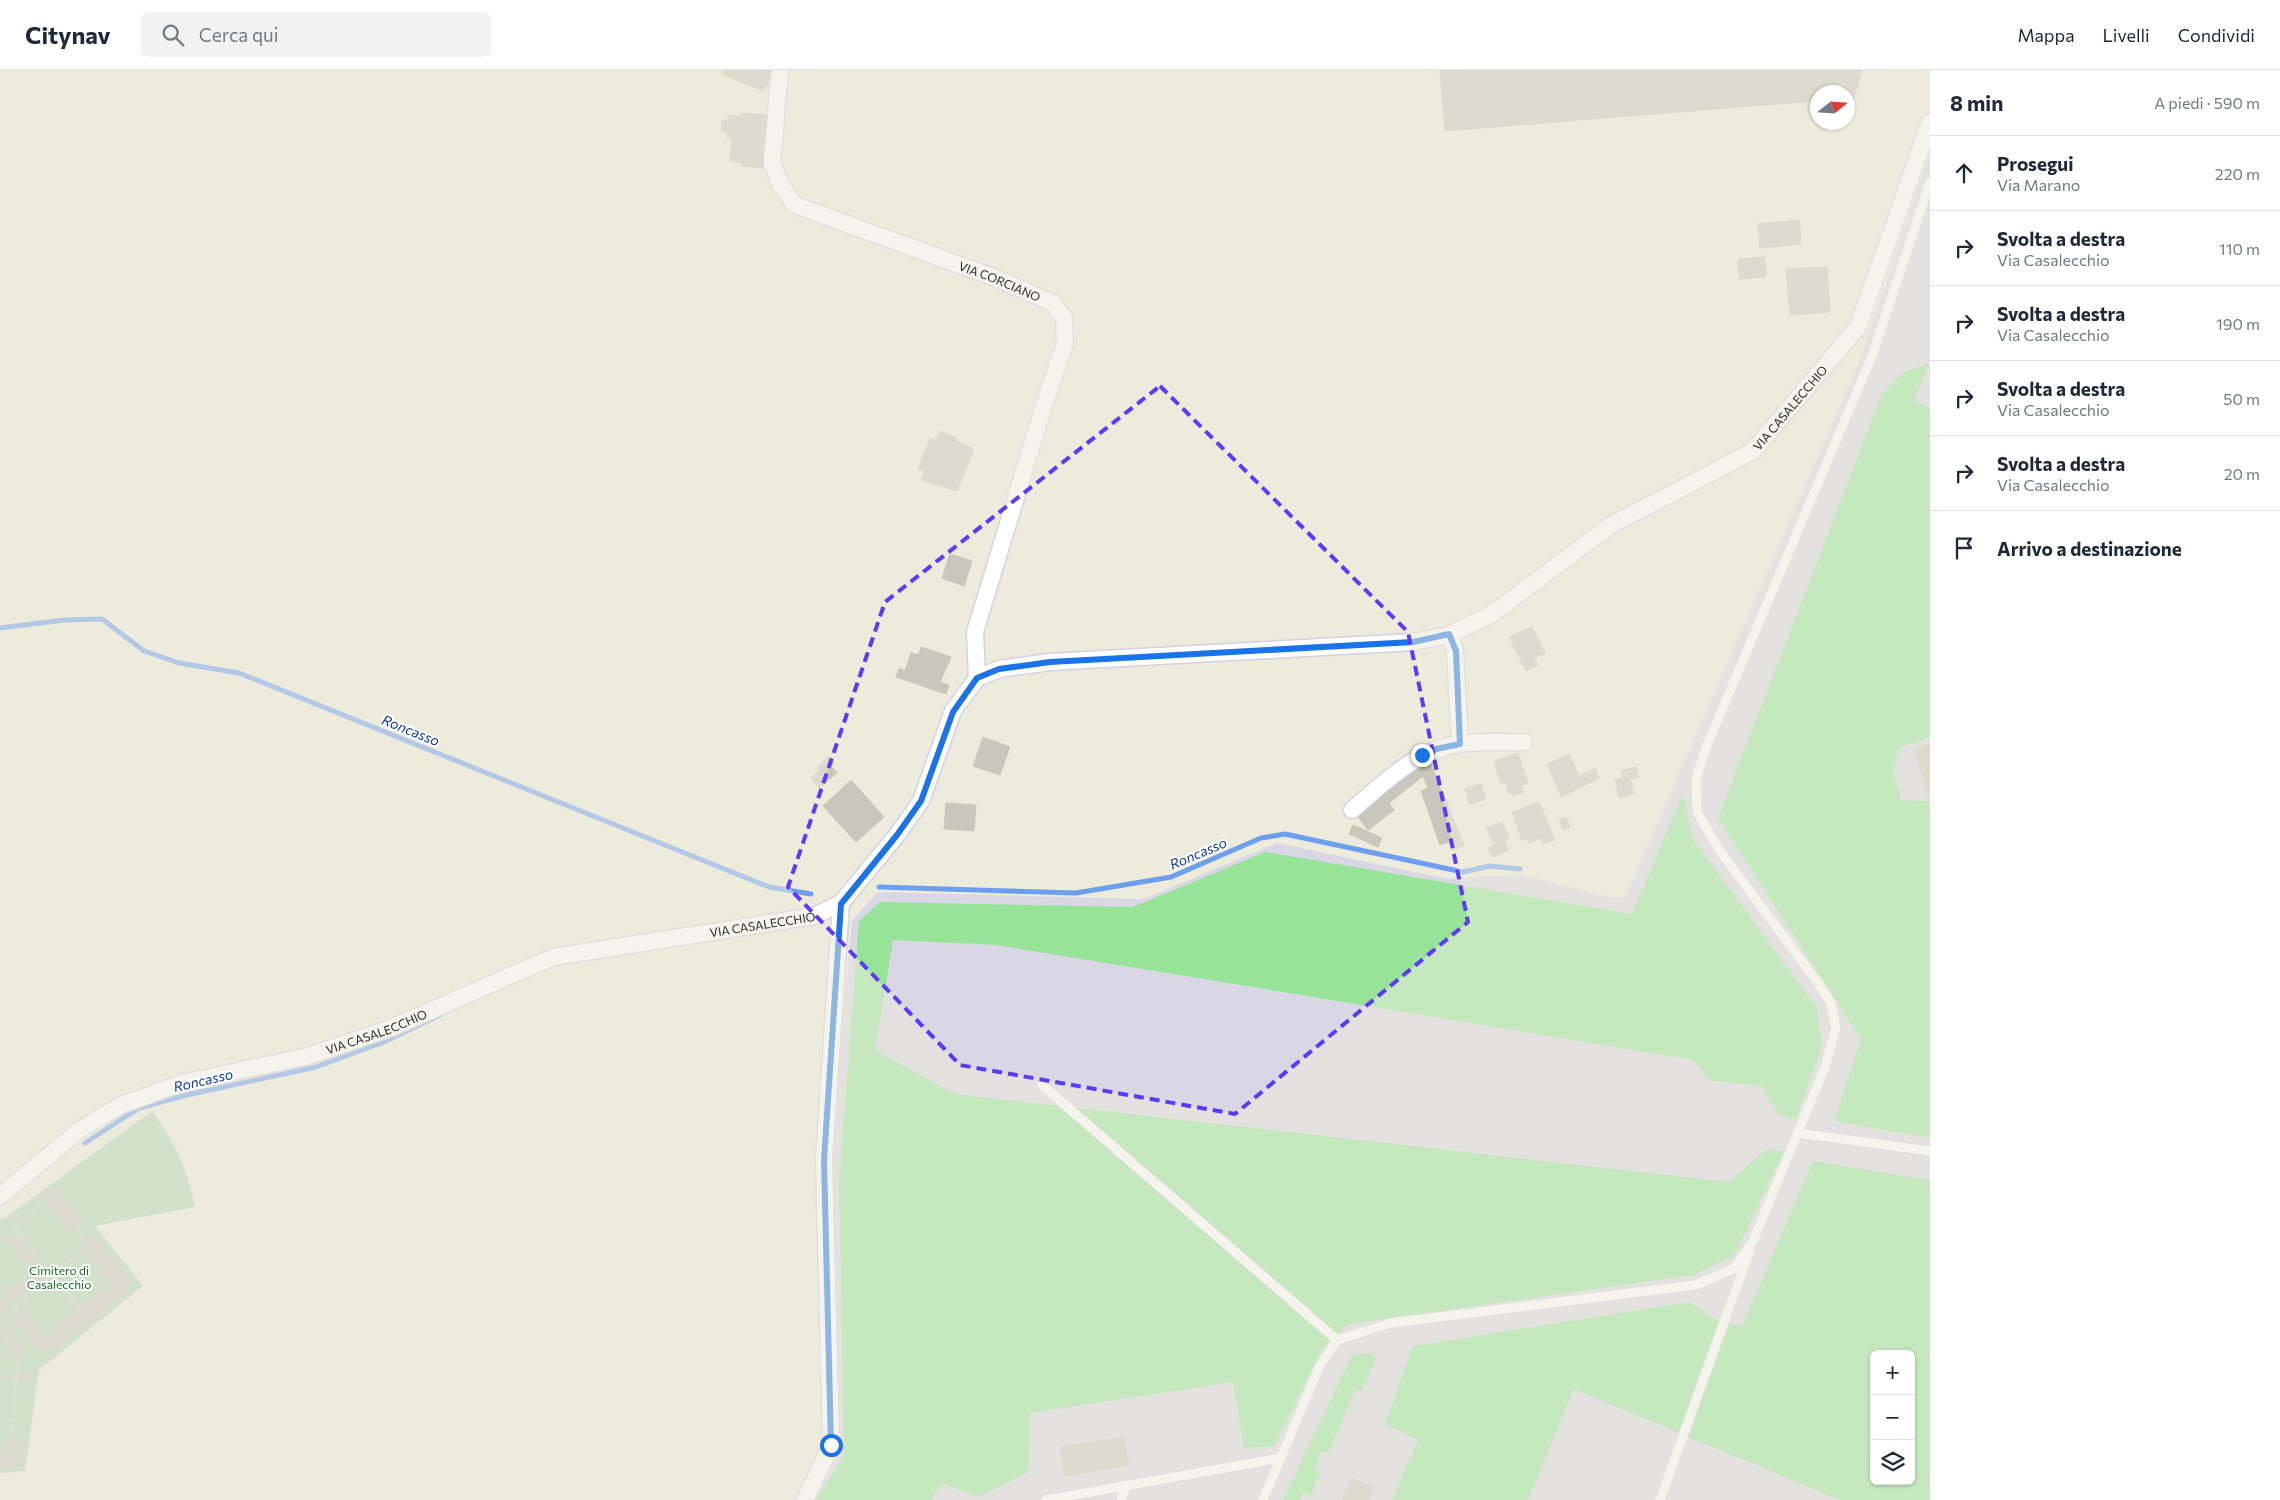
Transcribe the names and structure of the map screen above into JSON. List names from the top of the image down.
{
  "streets": {
    "street": ["VIA CORCIANO", "VIA CASALECCHIO"]
  },
  "crossings": [
    ["VIA CORCIANO", "VIA CASALECCHIO"]
  ],
  "water": ["Roncasso"],
  "parks": ["Cimitero di Casalecchio"],
  "north": "right",
  "page": {
    "header": "Citynav",
    "search": "Cerca qui",
    "nav": ["Mappa", "Livelli", "Condividi"],
    "heading": ["8 min", "A piedi · 590 m"],
    "list": [
      ["Prosegui", "Via Marano", "220 m"],
      ["Svolta a destra", "Via Casalecchio", "110 m"],
      ["Svolta a destra", "Via Casalecchio", "190 m"],
      ["Svolta a destra", "Via Casalecchio", "50 m"],
      ["Svolta a destra", "Via Casalecchio", "20 m"],
      "Arrivo a destinazione"
    ],
    "map_buttons": ["+", "−"]
  }
}
